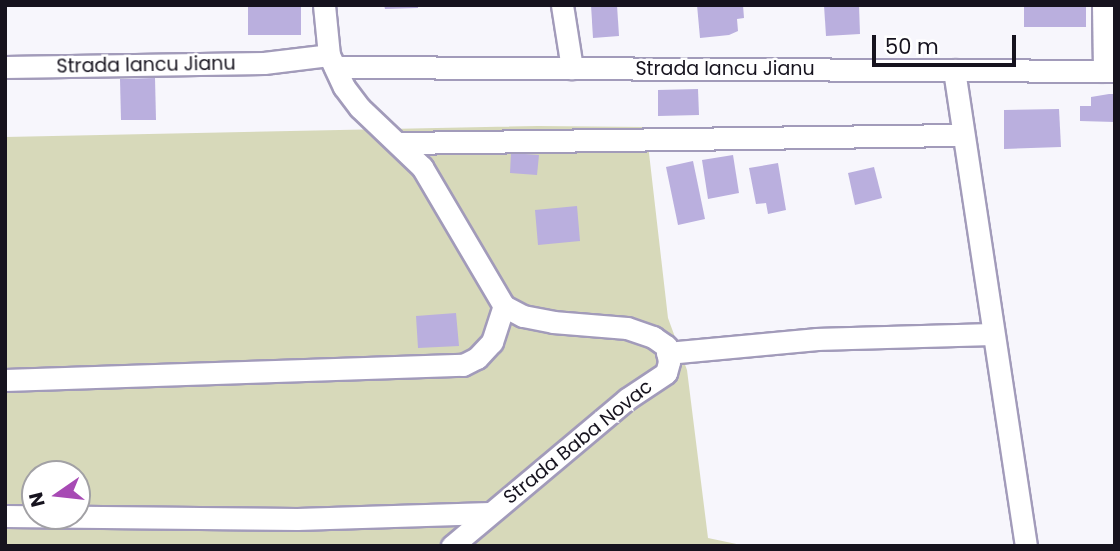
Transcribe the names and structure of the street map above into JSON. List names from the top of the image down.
{
  "streets": {
    "street": ["Strada Iancu Jianu", "Strada Baba Novac"]
  },
  "scale_bar": "50 m",
  "north": "left"
}
